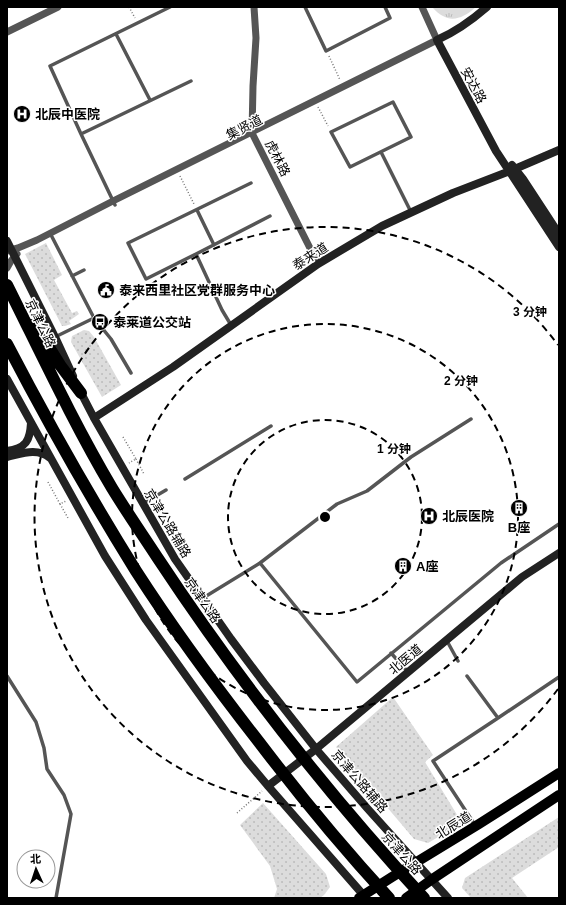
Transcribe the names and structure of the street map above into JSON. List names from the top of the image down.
{
  "streets": {
    "highway": ["京津公路"],
    "main road": ["北辰道"],
    "street": [
      "安达路",
      "集贤道",
      "虎林路",
      "泰来道",
      "京津公路辅路",
      "北医道"
    ]
  },
  "crossings": [
    ["安达路", "集贤道"],
    ["安达路", "泰来道"],
    ["集贤道", "虎林路"],
    ["集贤道", "京津公路辅路"],
    ["虎林路", "泰来道"],
    ["泰来道", "京津公路辅路"],
    ["京津公路辅路", "北医道"],
    ["京津公路辅路", "北辰道"]
  ],
  "places": {
    "hospital": ["北辰中医院", "北辰医院"],
    "public building": ["泰来西里社区党群服务中心"],
    "bus stop": ["泰莱道公交站"],
    "building": ["B座", "A座"]
  },
  "north": "top",
  "rings": ["3 分钟", "2 分钟", "1 分钟"]
}
